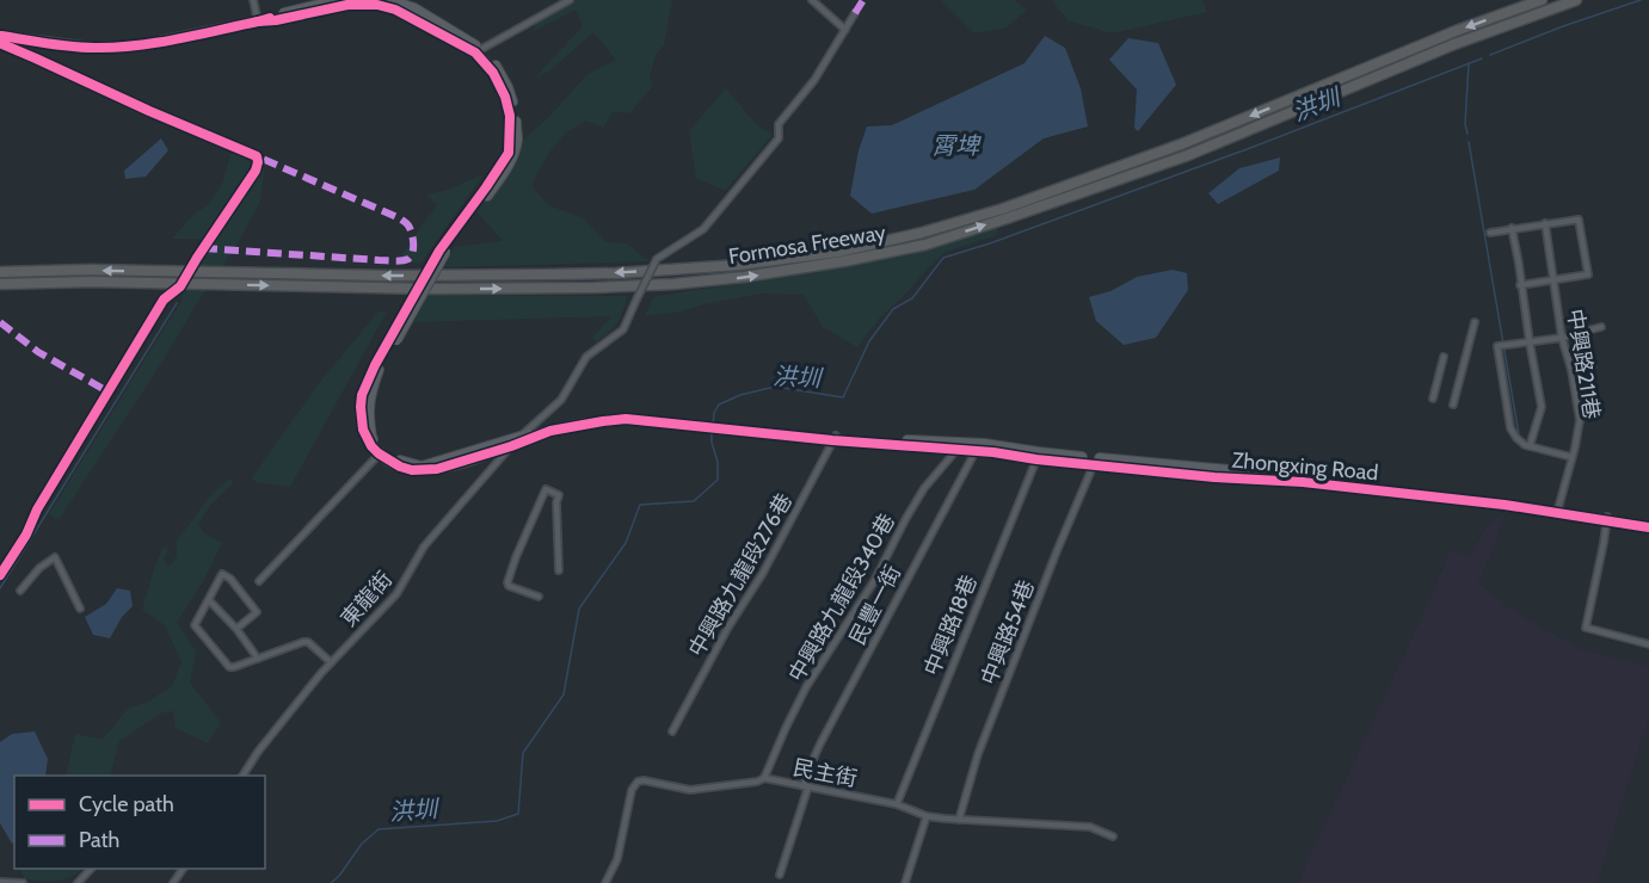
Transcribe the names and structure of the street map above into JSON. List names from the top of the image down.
{
  "streets": {
    "highway": ["Formosa Freeway"],
    "main road": ["Zhongxing Road"],
    "street": [
      "中興路211巷",
      "中興路九龍段276巷",
      "中興路九龍段340巷",
      "東龍街",
      "民豐一街",
      "中興路18巷",
      "中興路54巷",
      "民主街"
    ]
  },
  "crossings": [
    ["中興路211巷", "Zhongxing Road"],
    ["Zhongxing Road", "中興路九龍段340巷"],
    ["Zhongxing Road", "民豐一街"],
    ["Zhongxing Road", "中興路18巷"],
    ["Zhongxing Road", "中興路54巷"],
    ["中興路九龍段340巷", "民主街"],
    ["民豐一街", "民主街"],
    ["中興路18巷", "民主街"],
    ["中興路54巷", "民主街"]
  ],
  "water": ["洪圳", "霄埤"],
  "legend": ["Cycle path", "Path"]
}
